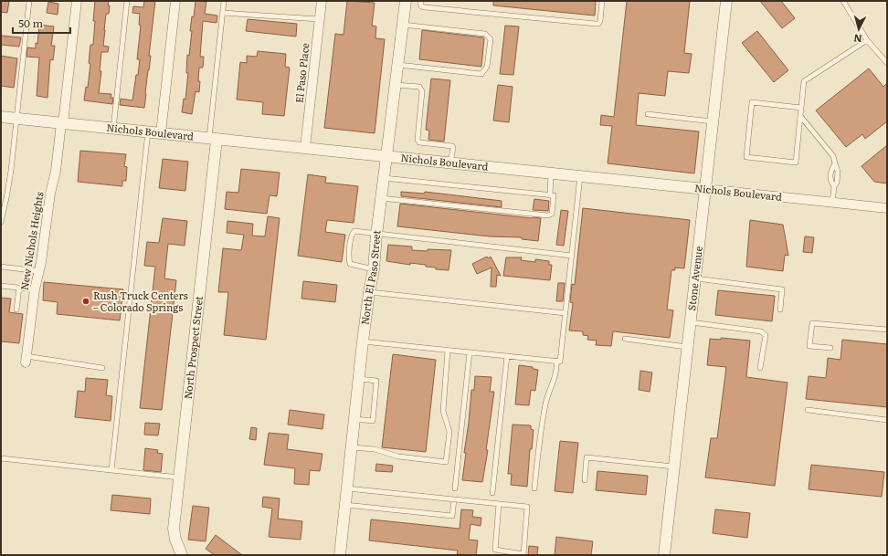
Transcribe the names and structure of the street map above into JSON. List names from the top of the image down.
{
  "streets": {
    "street": [
      "El Paso Place",
      "Nichols Boulevard",
      "New Nichols Heights",
      "North El Paso Street",
      "Stone Avenue",
      "North Prospect Street"
    ]
  },
  "crossings": [
    ["El Paso Place", "Nichols Boulevard"],
    ["Nichols Boulevard", "New Nichols Heights"],
    ["Nichols Boulevard", "North El Paso Street"],
    ["Nichols Boulevard", "Stone Avenue"],
    ["Nichols Boulevard", "North Prospect Street"]
  ],
  "places": ["Rush Truck Centers – Colorado Springs"],
  "scale_bar": "50 m",
  "north": "bottom"
}
